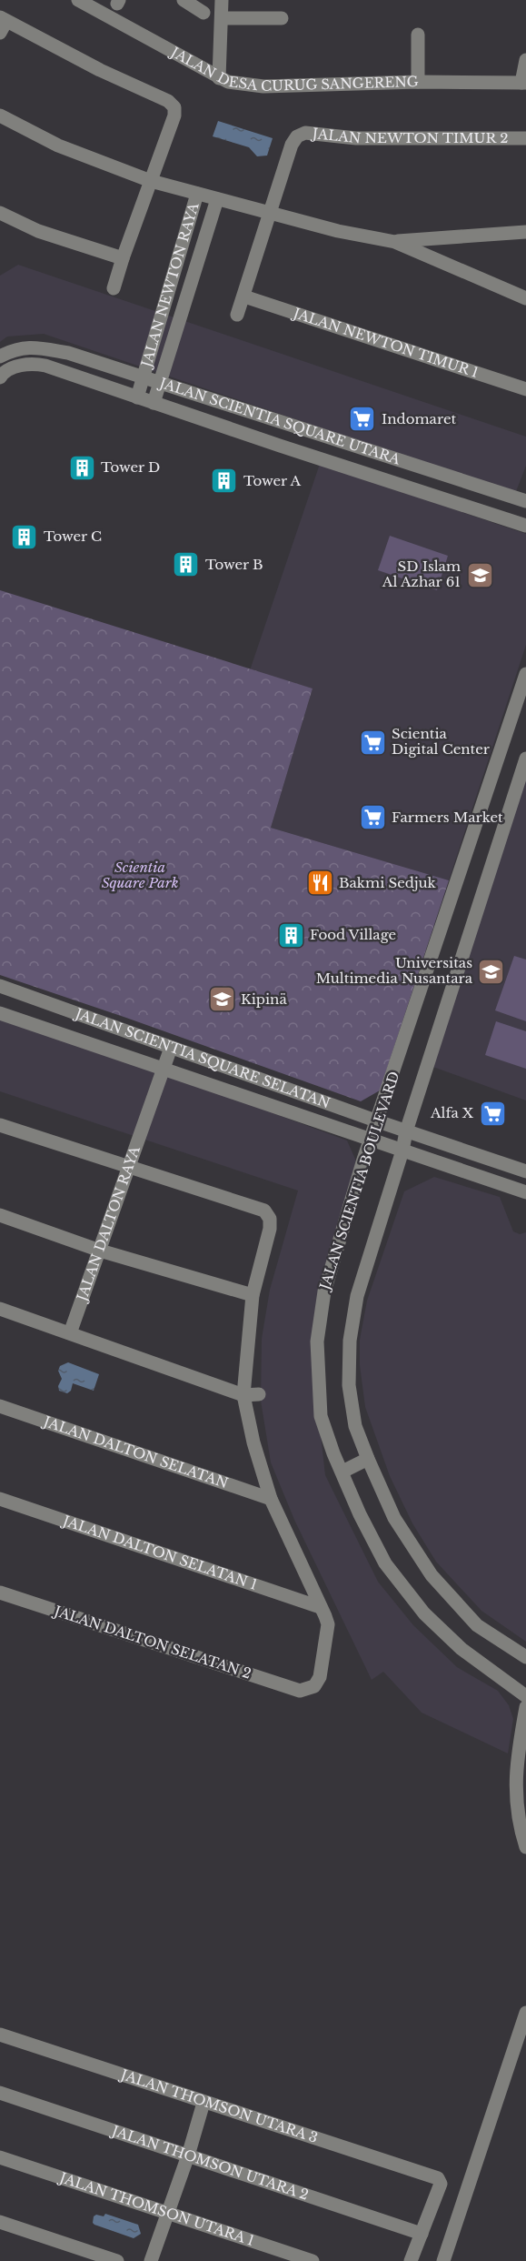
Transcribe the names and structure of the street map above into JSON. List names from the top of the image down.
{
  "streets": {
    "street": [
      "JALAN DESA CURUG SANGERENG",
      "JALAN NEWTON TIMUR 2",
      "JALAN NEWTON RAYA",
      "JALAN NEWTON TIMUR 1",
      "JALAN SCIENTIA SQUARE UTARA",
      "JALAN SCIENTIA SQUARE SELATAN",
      "JALAN SCIENTIA BOULEVARD",
      "JALAN DALTON RAYA",
      "JALAN DALTON SELATAN",
      "JALAN DALTON SELATAN 1",
      "JALAN DALTON SELATAN 2",
      "JALAN THOMSON UTARA 3",
      "JALAN THOMSON UTARA 2",
      "JALAN THOMSON UTARA 1"
    ]
  },
  "crossings": [
    ["JALAN NEWTON RAYA", "JALAN SCIENTIA SQUARE UTARA"],
    ["JALAN SCIENTIA SQUARE SELATAN", "JALAN SCIENTIA BOULEVARD"],
    ["JALAN SCIENTIA SQUARE SELATAN", "JALAN DALTON RAYA"],
    ["JALAN DALTON SELATAN 1", "JALAN DALTON SELATAN 2"],
    ["JALAN THOMSON UTARA 3", "JALAN THOMSON UTARA 2"]
  ],
  "parks": ["Scientia Square Park"],
  "places": {
    "supermarket": [
      "Indomaret",
      "Scientia Digital Center",
      "Farmers Market",
      "Alfa X"
    ],
    "building": [
      "Tower D",
      "Tower A",
      "Tower C",
      "Tower B",
      "Food Village"
    ],
    "school or university": ["SD Islam Al Azhar 61", "Universitas Multimedia Nusantara", "Kipinä"],
    "restaurant": ["Bakmi Sedjuk"]
  }
}
